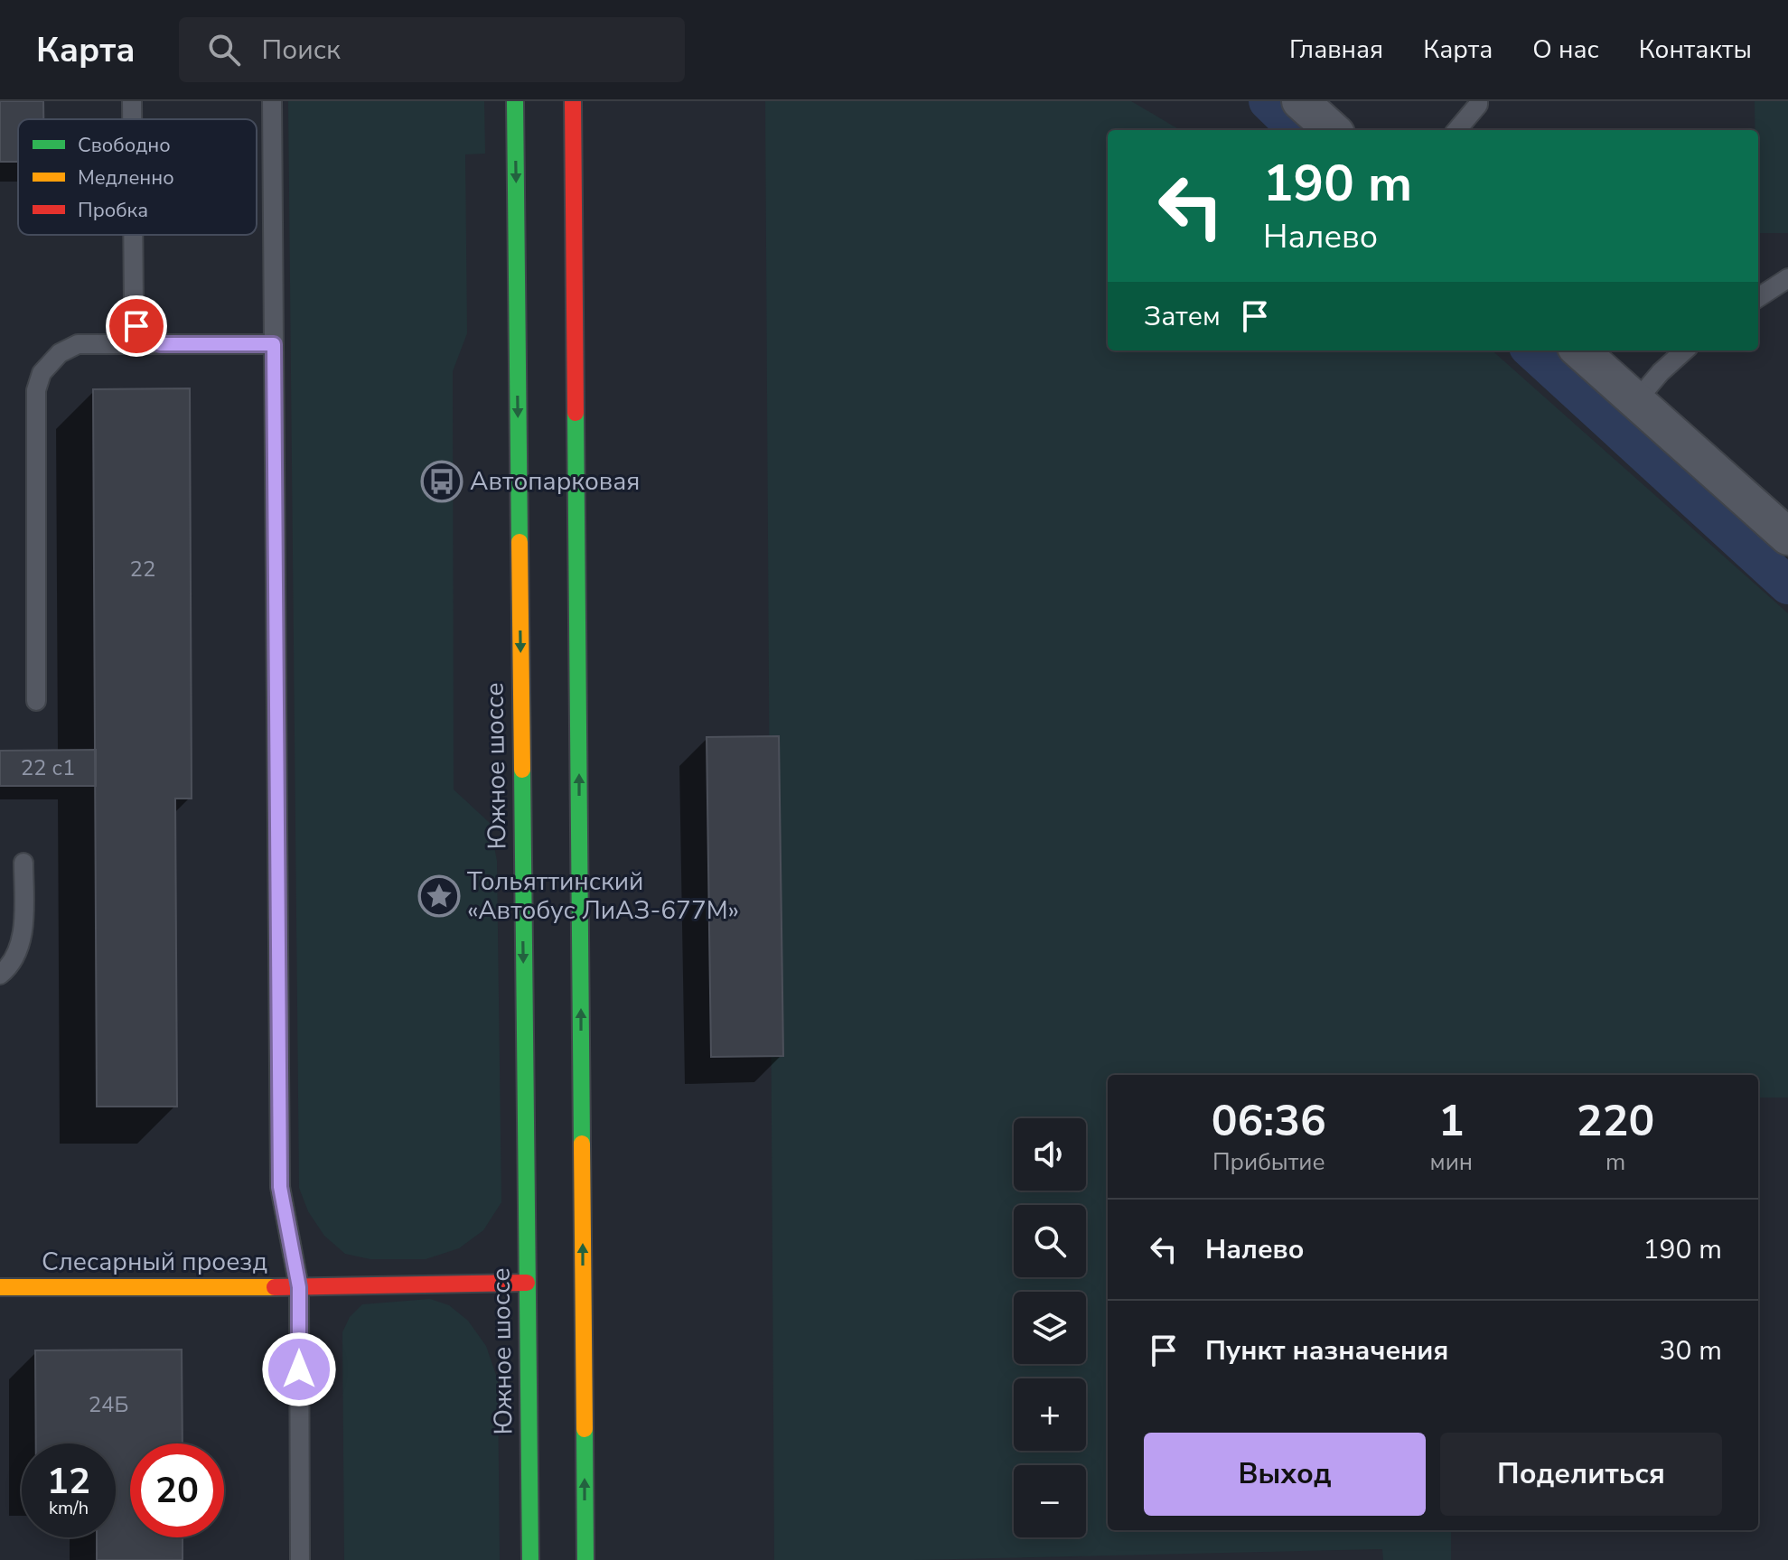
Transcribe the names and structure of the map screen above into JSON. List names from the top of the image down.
{
  "streets": {
    "main road": ["Южное шоссе", "Слесарный проезд"]
  },
  "crossings": [
    ["Южное шоссе", "Слесарный проезд"]
  ],
  "places": {
    "bus stop": ["Автопарковая"],
    "place": ["Тольяттинский «Автобус ЛиАЗ-677М»"]
  },
  "house_numbers": ["22", "22 с1", "24Б"],
  "legend": ["Свободно", "Медленно", "Пробка"],
  "page": {
    "header": "Карта",
    "search": "Поиск",
    "nav": [
      "Главная",
      "Карта",
      "О нас",
      "Контакты"
    ],
    "turn": ["190 m", "Налево"],
    "then": "Затем",
    "eta": [
      "06:36",
      "Прибытие",
      "1",
      "мин",
      "220",
      "m"
    ],
    "map_buttons": ["+", "−"],
    "list": [
      {
        "name": "Налево",
        "value": "190 m"
      },
      {
        "name": "Пункт назначения",
        "value": "30 m"
      }
    ],
    "buttons": ["Выход", "Поделиться"],
    "speed": "12 km/h",
    "limit": "20"
  }
}
